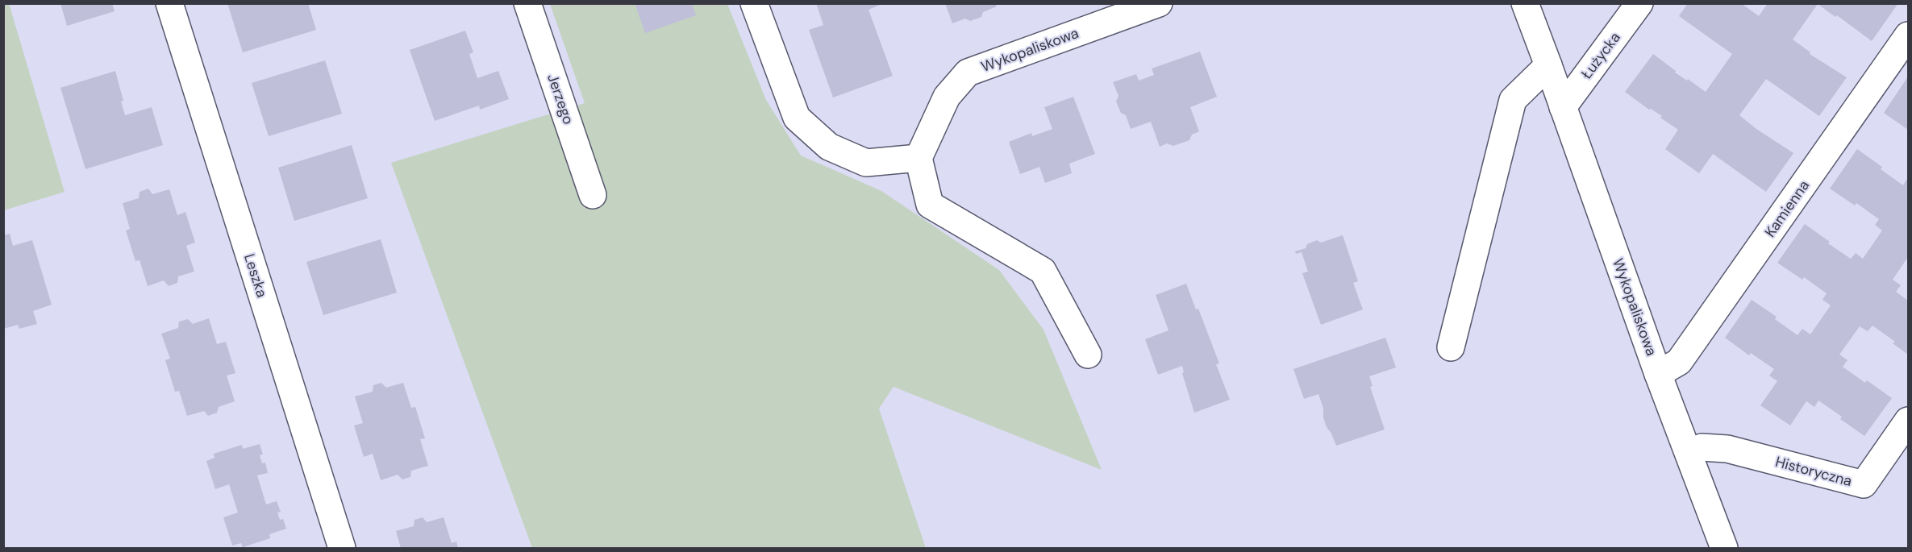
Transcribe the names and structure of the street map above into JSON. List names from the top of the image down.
{
  "streets": {
    "street": [
      "Wykopaliskowa",
      "Łużycka",
      "Jerzego",
      "Kamienna",
      "Leszka",
      "Historyczna"
    ]
  },
  "crossings": [
    ["Wykopaliskowa", "Łużycka"],
    ["Wykopaliskowa", "Kamienna"],
    ["Wykopaliskowa", "Historyczna"]
  ]
}
